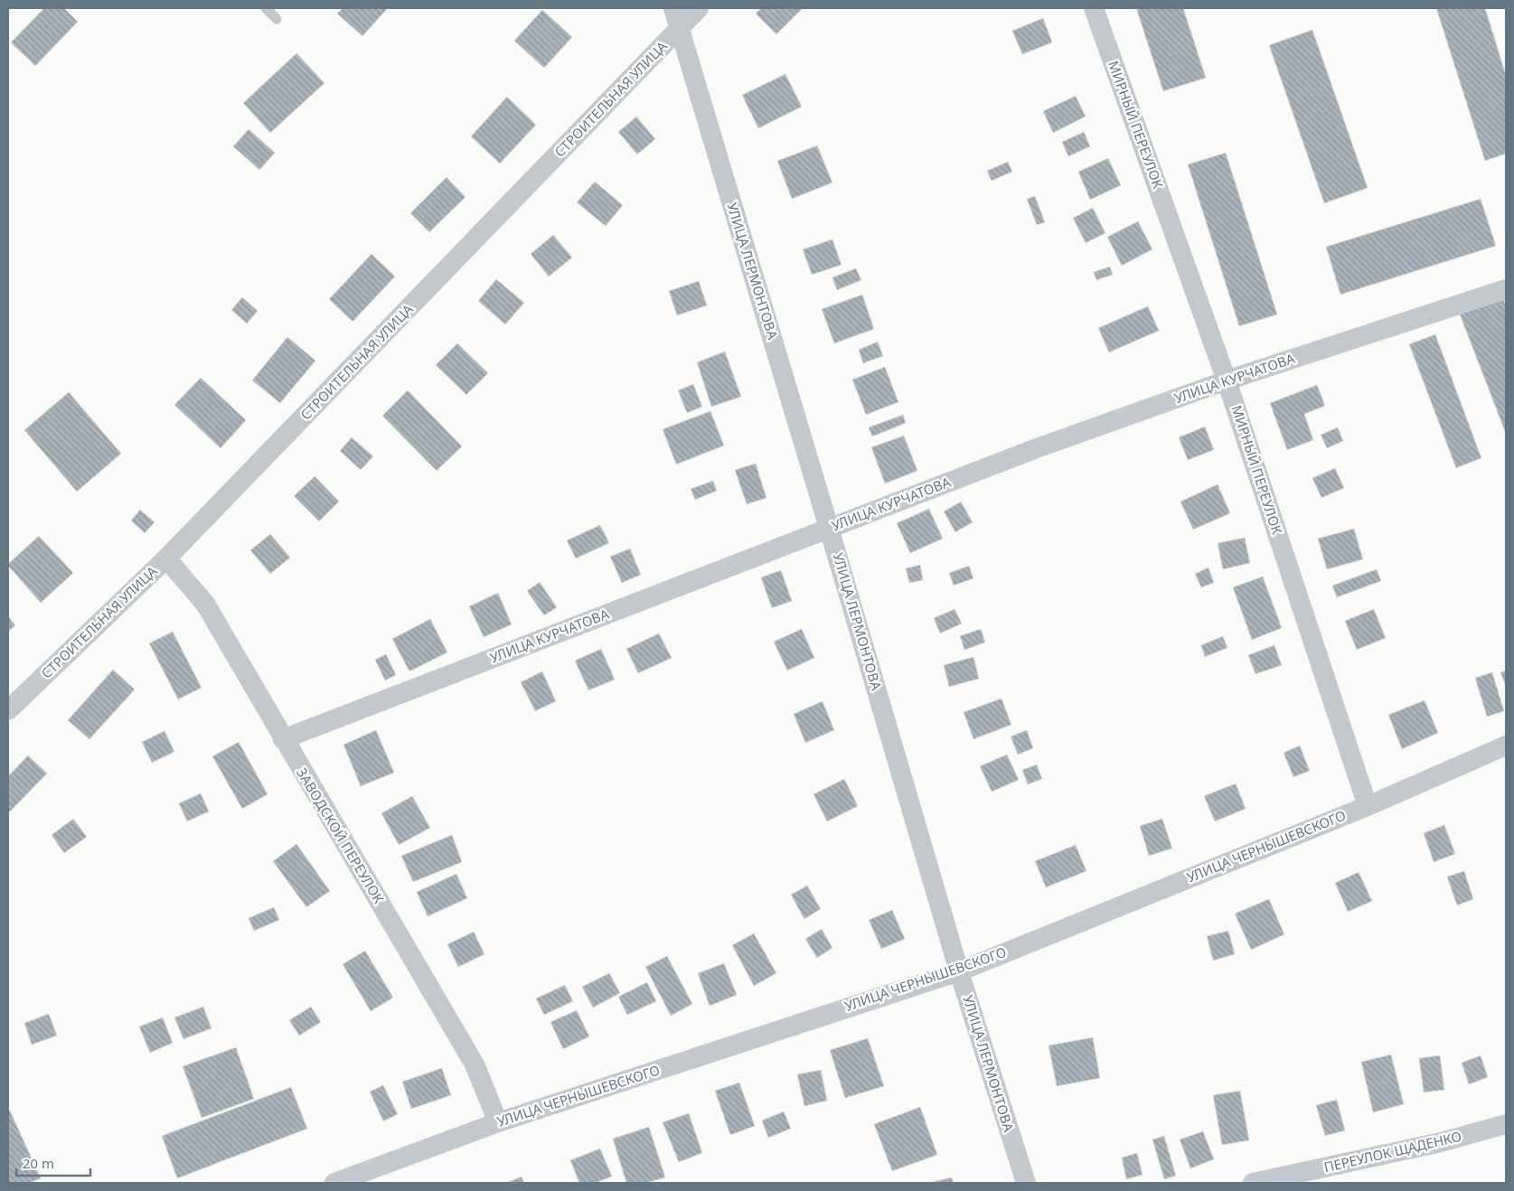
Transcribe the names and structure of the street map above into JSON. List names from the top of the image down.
{
  "streets": {
    "street": [
      "СТРОИТЕЛЬНАЯ УЛИЦА",
      "МИРНЫЙ ПЕРЕУЛОК",
      "УЛИЦА ЛЕРМОНТОВА",
      "УЛИЦА КУРЧАТОВА",
      "ЗАВОДСКОЙ ПЕРЕУЛОК",
      "УЛИЦА ЧЕРНЫШЕВСКОГО",
      "ПЕРЕУЛОК ЩАДЕНКО"
    ]
  },
  "crossings": [
    ["СТРОИТЕЛЬНАЯ УЛИЦА", "УЛИЦА ЛЕРМОНТОВА"],
    ["СТРОИТЕЛЬНАЯ УЛИЦА", "ЗАВОДСКОЙ ПЕРЕУЛОК"],
    ["МИРНЫЙ ПЕРЕУЛОК", "УЛИЦА КУРЧАТОВА"],
    ["МИРНЫЙ ПЕРЕУЛОК", "УЛИЦА ЧЕРНЫШЕВСКОГО"],
    ["УЛИЦА ЛЕРМОНТОВА", "УЛИЦА КУРЧАТОВА"],
    ["УЛИЦА ЛЕРМОНТОВА", "УЛИЦА ЧЕРНЫШЕВСКОГО"],
    ["УЛИЦА КУРЧАТОВА", "ЗАВОДСКОЙ ПЕРЕУЛОК"],
    ["ЗАВОДСКОЙ ПЕРЕУЛОК", "УЛИЦА ЧЕРНЫШЕВСКОГО"]
  ],
  "scale_bar": "20 m"
}
